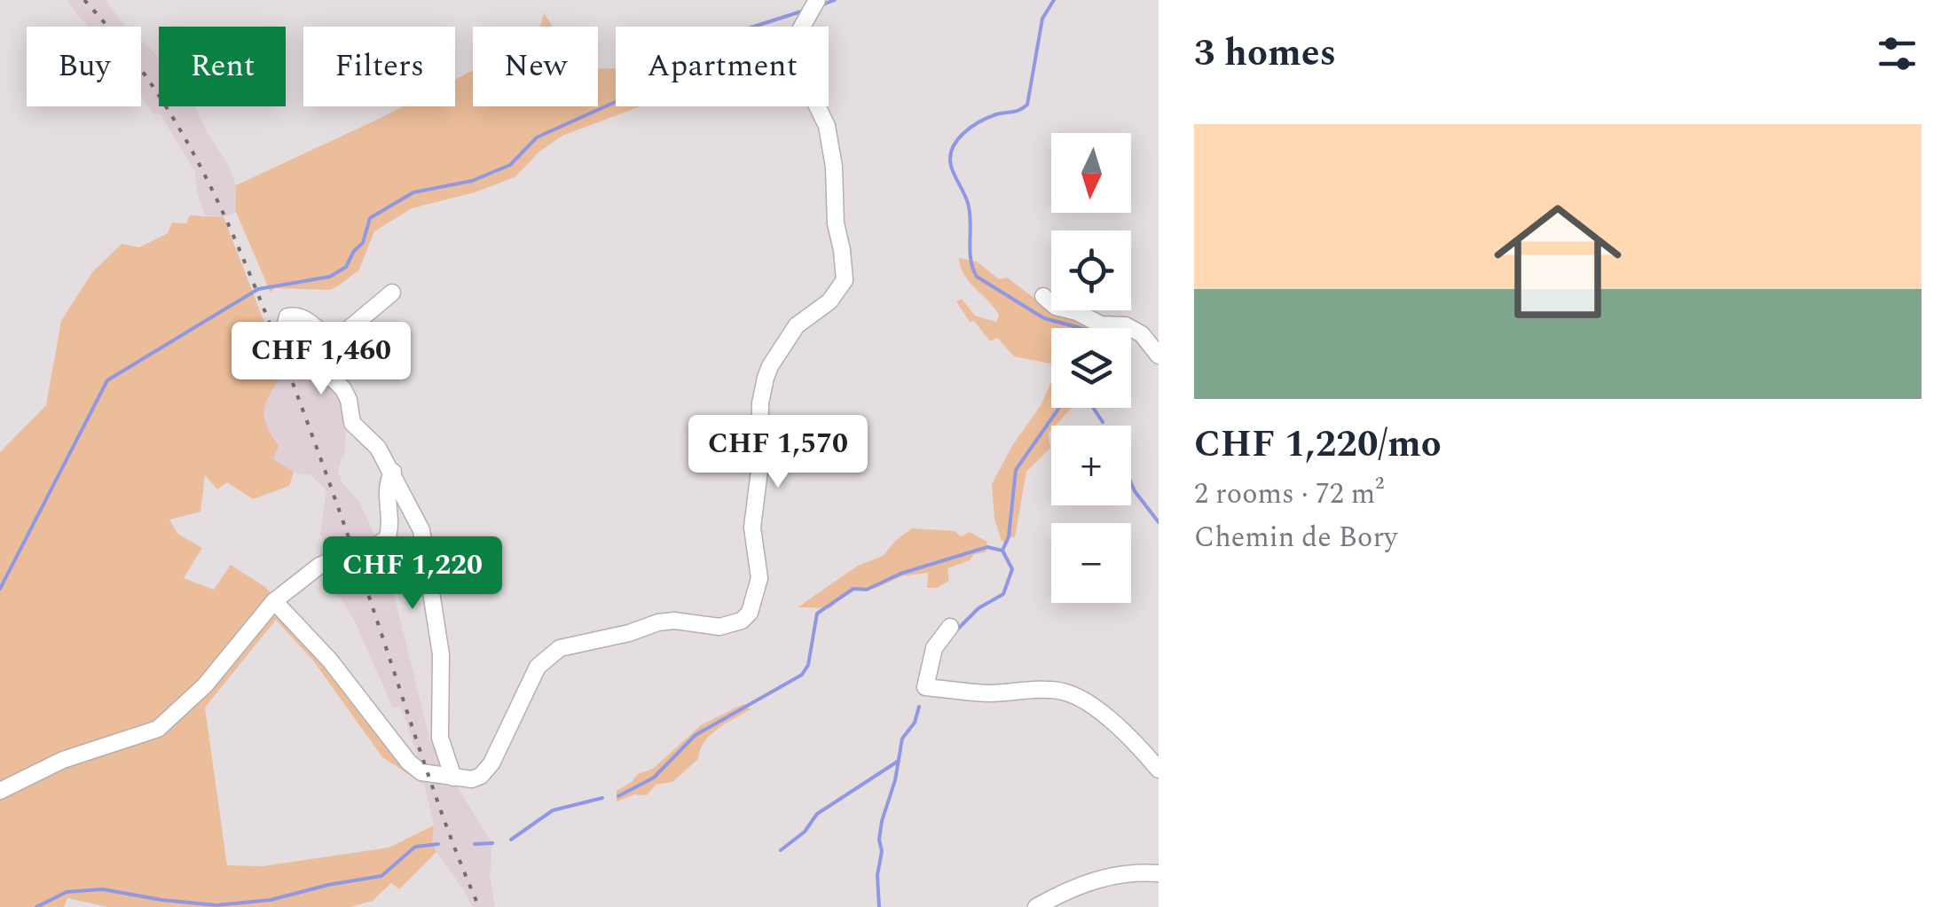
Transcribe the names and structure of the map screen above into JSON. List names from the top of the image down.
{
  "north": "bottom",
  "page": {
    "heading": "3 homes",
    "chip": [
      "Buy",
      "Rent",
      "Filters",
      "New",
      "Apartment"
    ],
    "list": [
      {
        "name": "CHF 1,220/mo",
        "note": "2 rooms · 72 m² · Chemin de Bory"
      }
    ],
    "map_buttons": ["+", "−"],
    "price": ["CHF 1,460", "CHF 1,570", "CHF 1,220"]
  }
}
